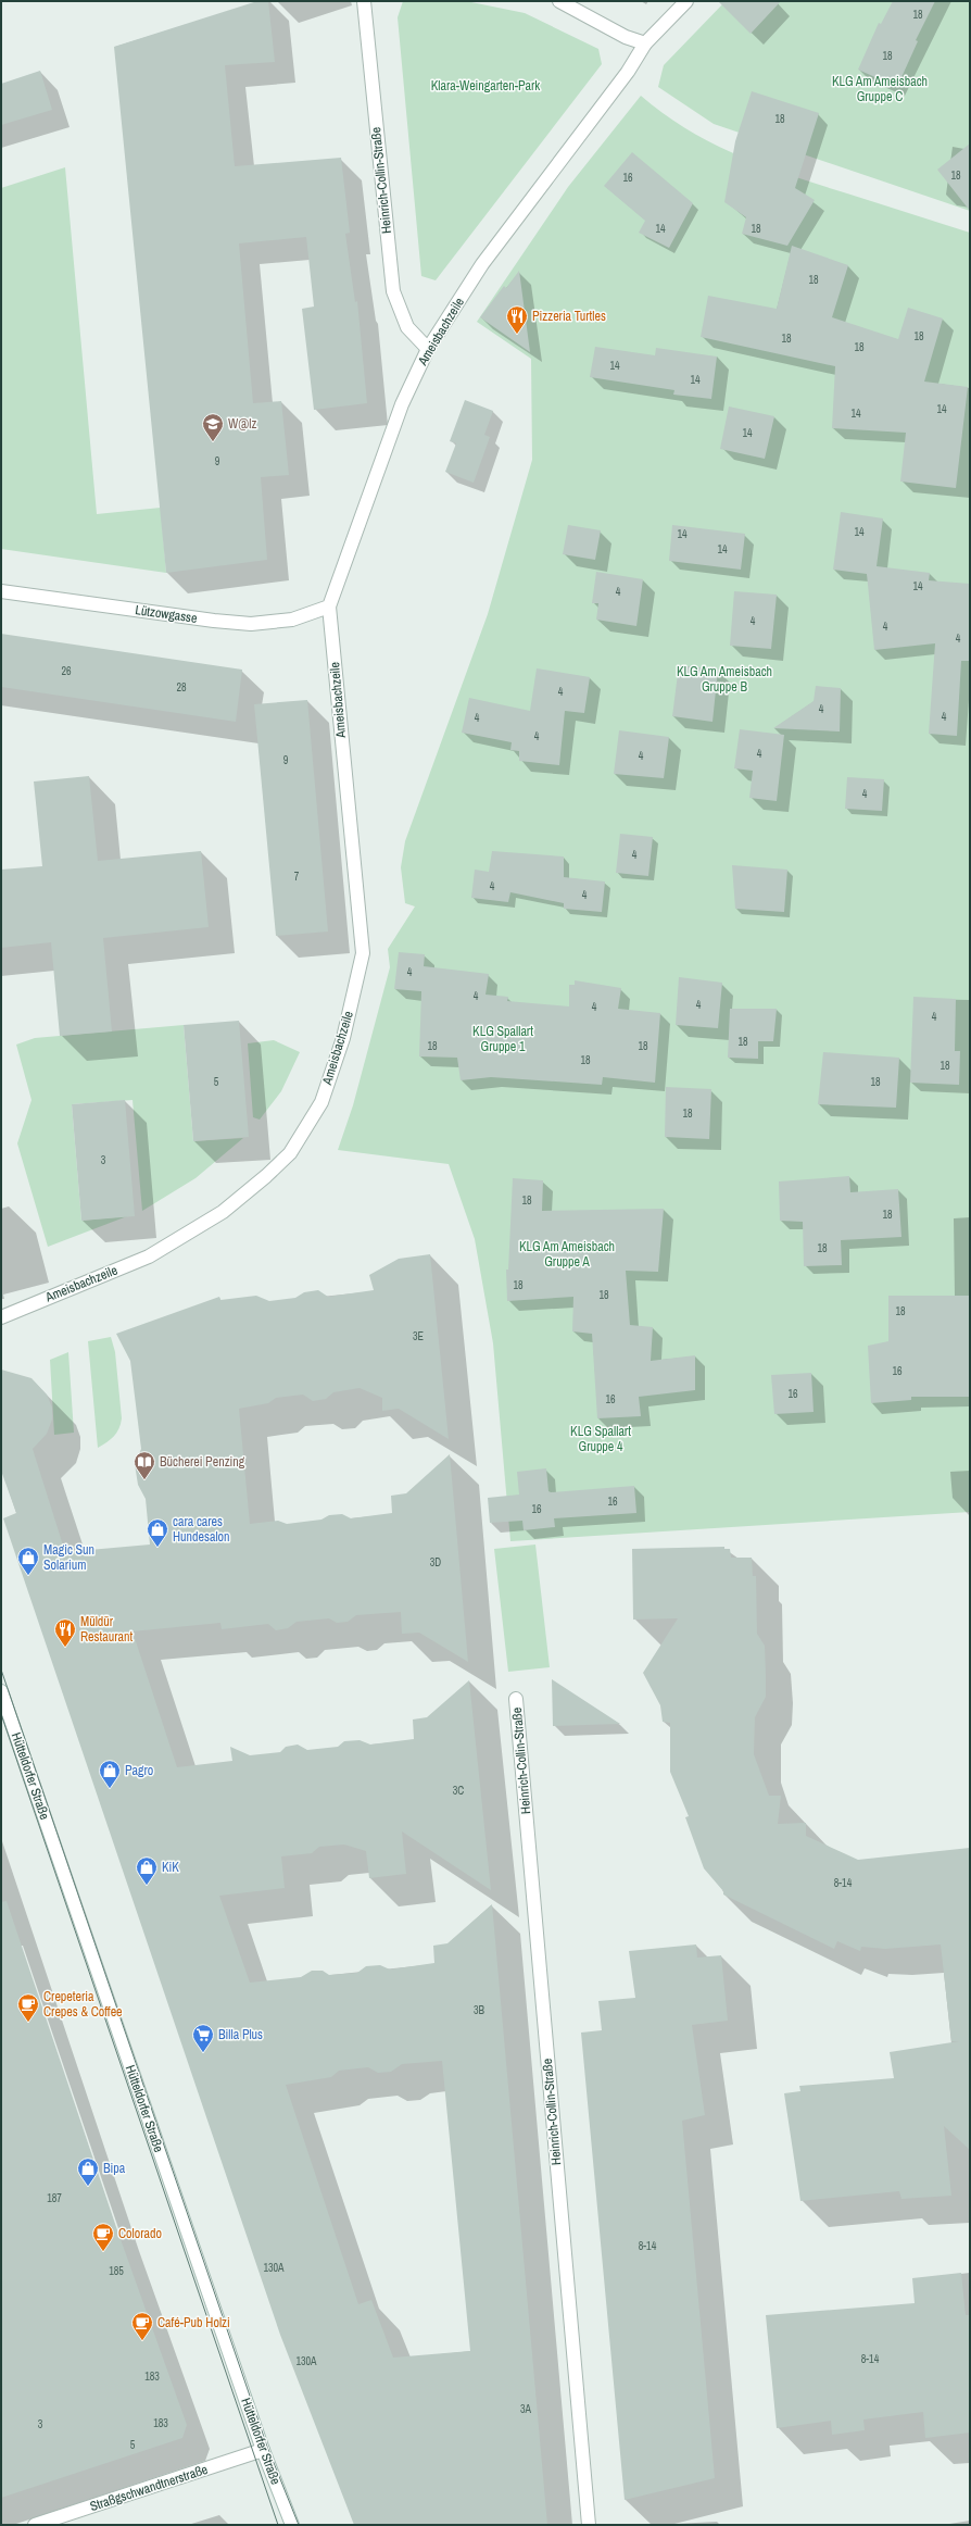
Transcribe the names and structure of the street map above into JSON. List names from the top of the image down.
{
  "streets": {
    "street": [
      "Heinrich-Collin-Straße",
      "Ameisbachzeile",
      "Lützowgasse",
      "Hütteldorfer Straße",
      "Straßgschwandtnerstraße"
    ]
  },
  "crossings": [
    ["Heinrich-Collin-Straße", "Ameisbachzeile"],
    ["Ameisbachzeile", "Lützowgasse"],
    ["Hütteldorfer Straße", "Straßgschwandtnerstraße"]
  ],
  "parks": [
    "KLG Am Ameisbach Gruppe C",
    "Klara-Weingarten-Park",
    "KLG Am Ameisbach Gruppe B",
    "KLG Spallart Gruppe 1",
    "KLG Am Ameisbach Gruppe A",
    "KLG Spallart Gruppe 4"
  ],
  "places": {
    "restaurant": ["Pizzeria Turtles", "Müldür Restaurant"],
    "school or university": ["W@lz"],
    "library": ["Bücherei Penzing"],
    "shop": [
      "cara cares Hundesalon",
      "Magic Sun Solarium",
      "Pagro",
      "KiK",
      "Bipa"
    ],
    "cafe": ["Crepeteria Crepes & Coffee", "Colorado", "Café-Pub Holzi"],
    "supermarket": ["Billa Plus"]
  },
  "house_numbers": [
    "18",
    "18",
    "18",
    "18",
    "16",
    "14",
    "18",
    "18",
    "18",
    "18",
    "18",
    "14",
    "14",
    "14",
    "14",
    "14",
    "9",
    "14",
    "14",
    "14",
    "14",
    "4",
    "4",
    "4",
    "4",
    "26",
    "28",
    "4",
    "4",
    "4",
    "4",
    "4",
    "4",
    "4",
    "9",
    "4",
    "4",
    "7",
    "4",
    "4",
    "4",
    "4",
    "4",
    "4",
    "4",
    "18",
    "18",
    "18",
    "18",
    "18",
    "5",
    "18",
    "18",
    "3",
    "18",
    "18",
    "18",
    "18",
    "18",
    "18",
    "3E",
    "16",
    "16",
    "16",
    "16",
    "16",
    "3D",
    "3C",
    "8-14",
    "3B",
    "187",
    "8-14",
    "130A",
    "185",
    "8-14",
    "130A",
    "183",
    "3A",
    "183",
    "3",
    "5"
  ]
}
